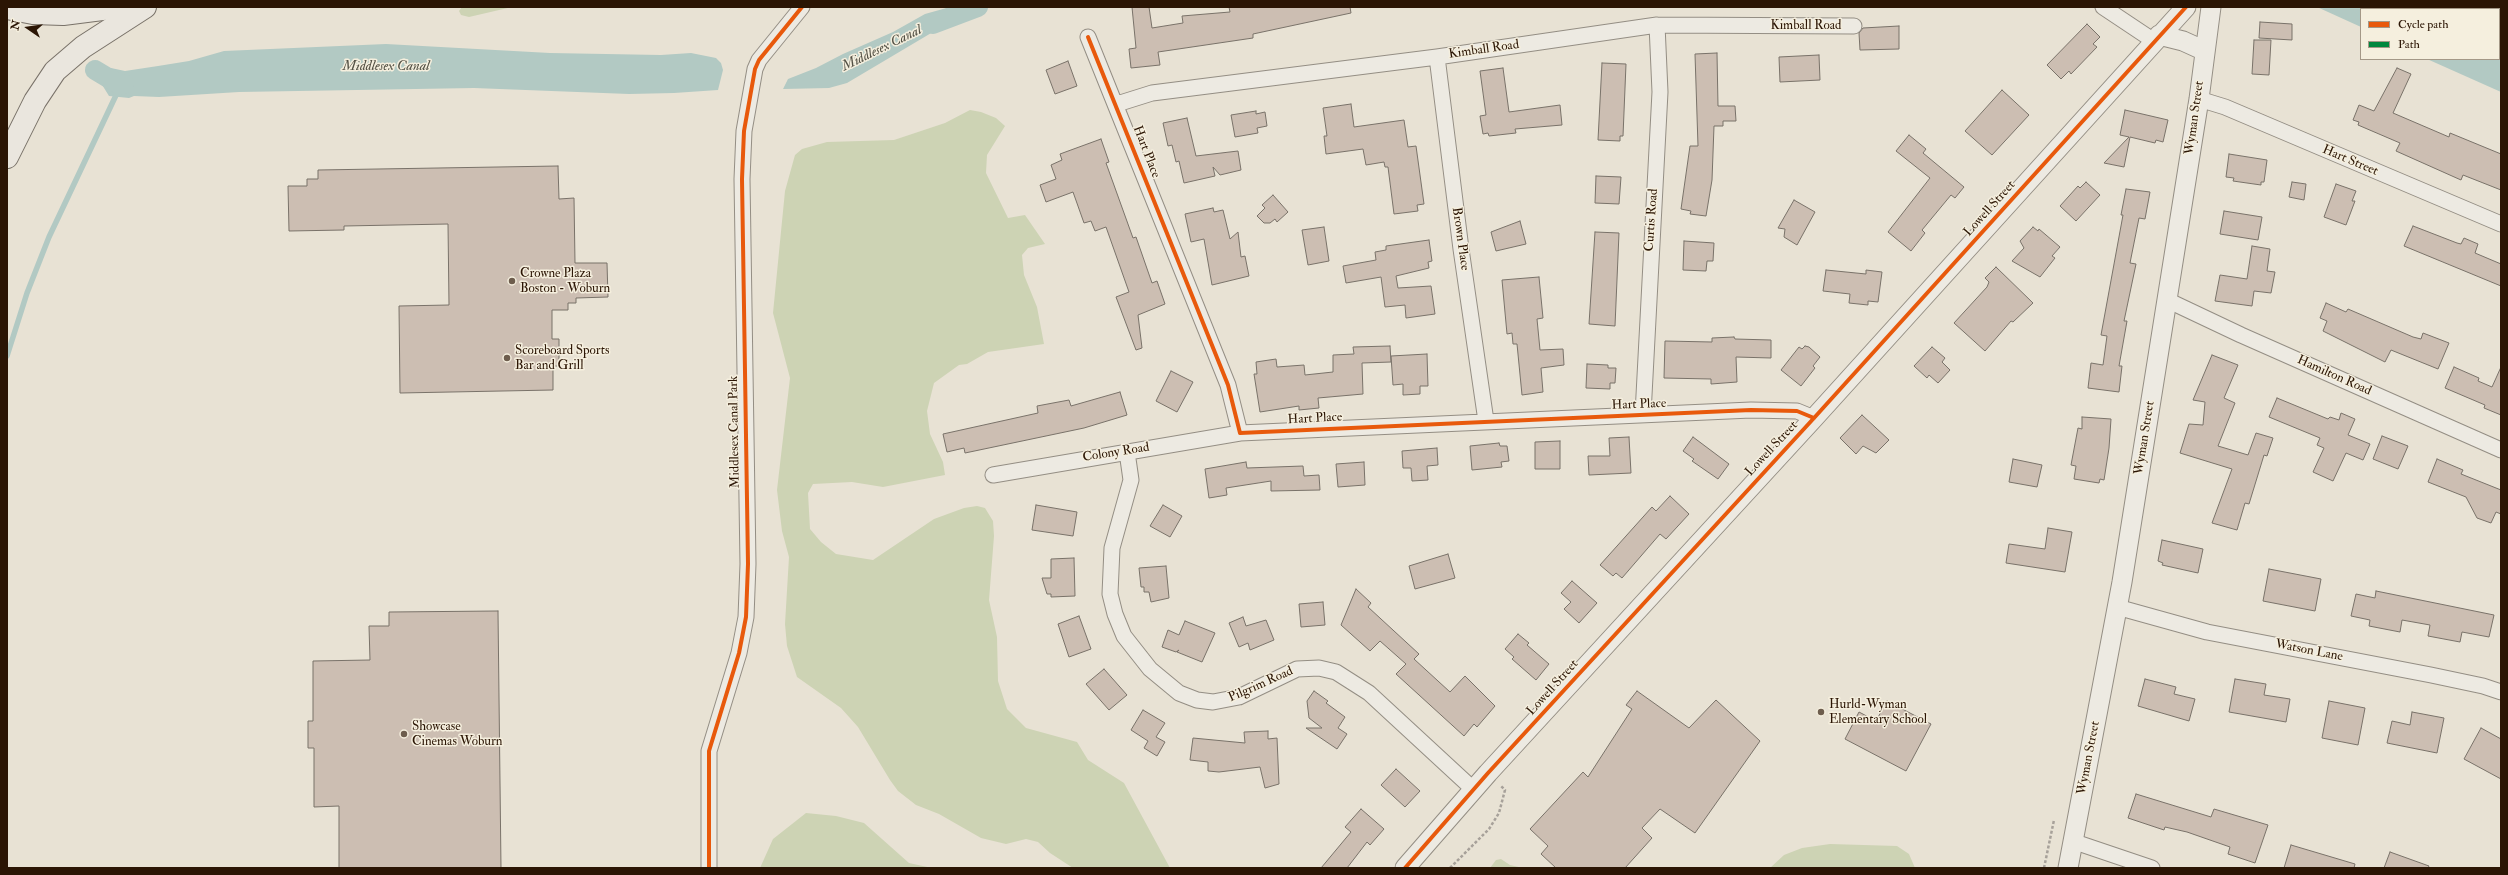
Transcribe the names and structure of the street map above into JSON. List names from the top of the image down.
{
  "streets": {
    "street": [
      "Kimball Road",
      "Wyman Street",
      "Hart Place",
      "Hart Street",
      "Lowell Street",
      "Curtis Road",
      "Brown Place",
      "Hamilton Road",
      "Middlesex Canal Park",
      "Colony Road",
      "Watson Lane",
      "Pilgrim Road"
    ]
  },
  "crossings": [
    ["Kimball Road", "Hart Place"],
    ["Kimball Road", "Curtis Road"],
    ["Kimball Road", "Brown Place"],
    ["Wyman Street", "Hart Street"],
    ["Wyman Street", "Hamilton Road"],
    ["Wyman Street", "Watson Lane"],
    ["Hart Place", "Lowell Street"],
    ["Hart Place", "Curtis Road"],
    ["Hart Place", "Brown Place"],
    ["Hart Place", "Colony Road"],
    ["Lowell Street", "Pilgrim Road"],
    ["Colony Road", "Pilgrim Road"]
  ],
  "water": ["Middlesex Canal"],
  "places": [
    "Crowne Plaza Boston - Woburn",
    "Scoreboard Sports Bar and Grill",
    "Hurld-Wyman Elementary School",
    "Showcase Cinemas Woburn"
  ],
  "legend": ["Cycle path", "Path"],
  "north": "left"
}
